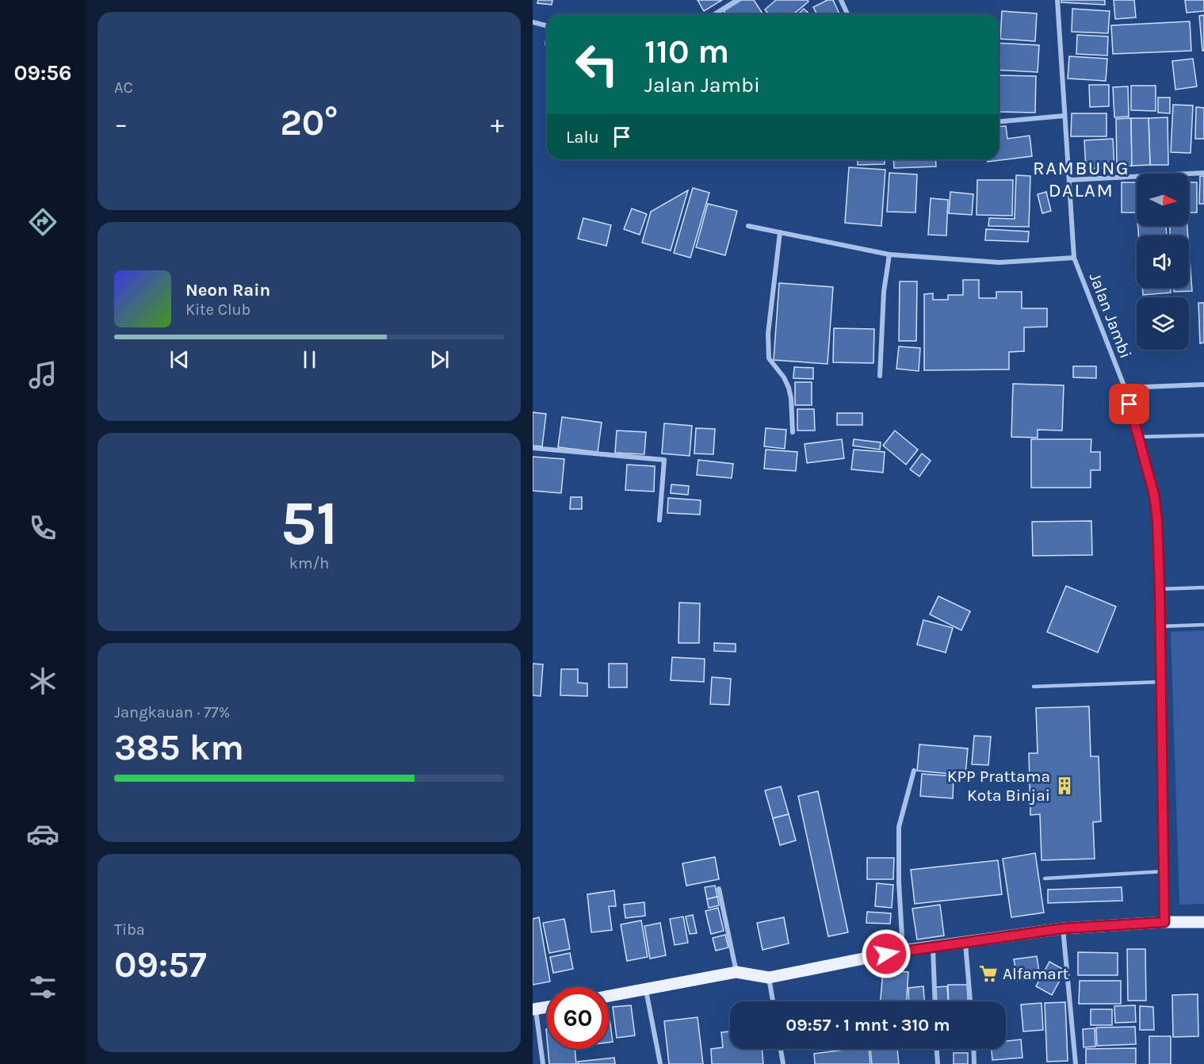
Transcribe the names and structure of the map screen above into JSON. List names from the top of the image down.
{
  "streets": {
    "street": ["Jalan Jambi"]
  },
  "districts": ["RAMBUNG DALAM"],
  "places": {
    "building": ["KPP Prattama Kota Binjai"],
    "supermarket": ["Alfamart"]
  },
  "north": "right",
  "page": {
    "tabs": "09:56",
    "tile": [
      "AC",
      ["51", "km/h"],
      ["Jangkauan · 77%", "385 km"],
      ["Tiba", "09:57"]
    ],
    "turn": ["110 m", "Jalan Jambi"],
    "heat": ["−", "20°", "+"],
    "then": "Lalu",
    "song": ["Neon Rain", "Kite Club"],
    "limit": "60",
    "trip": "09:57 · 1 mnt · 310 m"
  }
}
